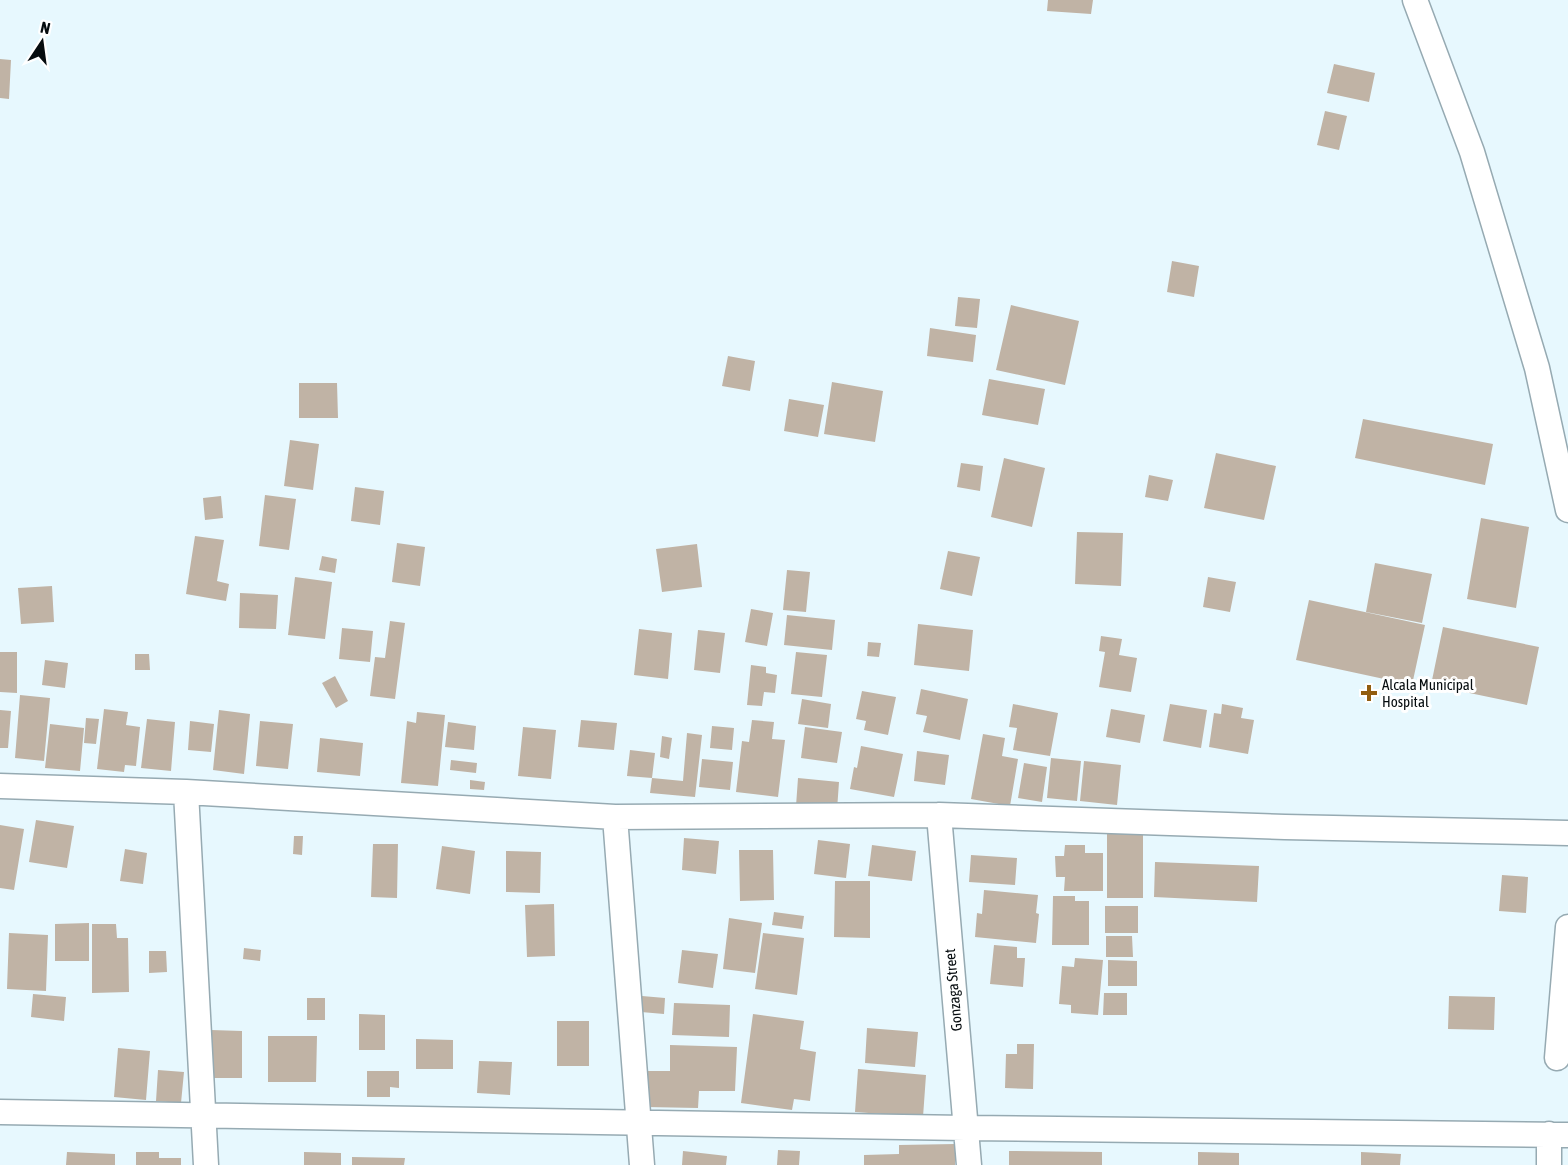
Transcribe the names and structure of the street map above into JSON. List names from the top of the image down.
{
  "streets": {
    "street": ["Gonzaga Street"]
  },
  "places": {
    "health": ["Alcala Municipal Hospital"]
  },
  "north": "top"
}
